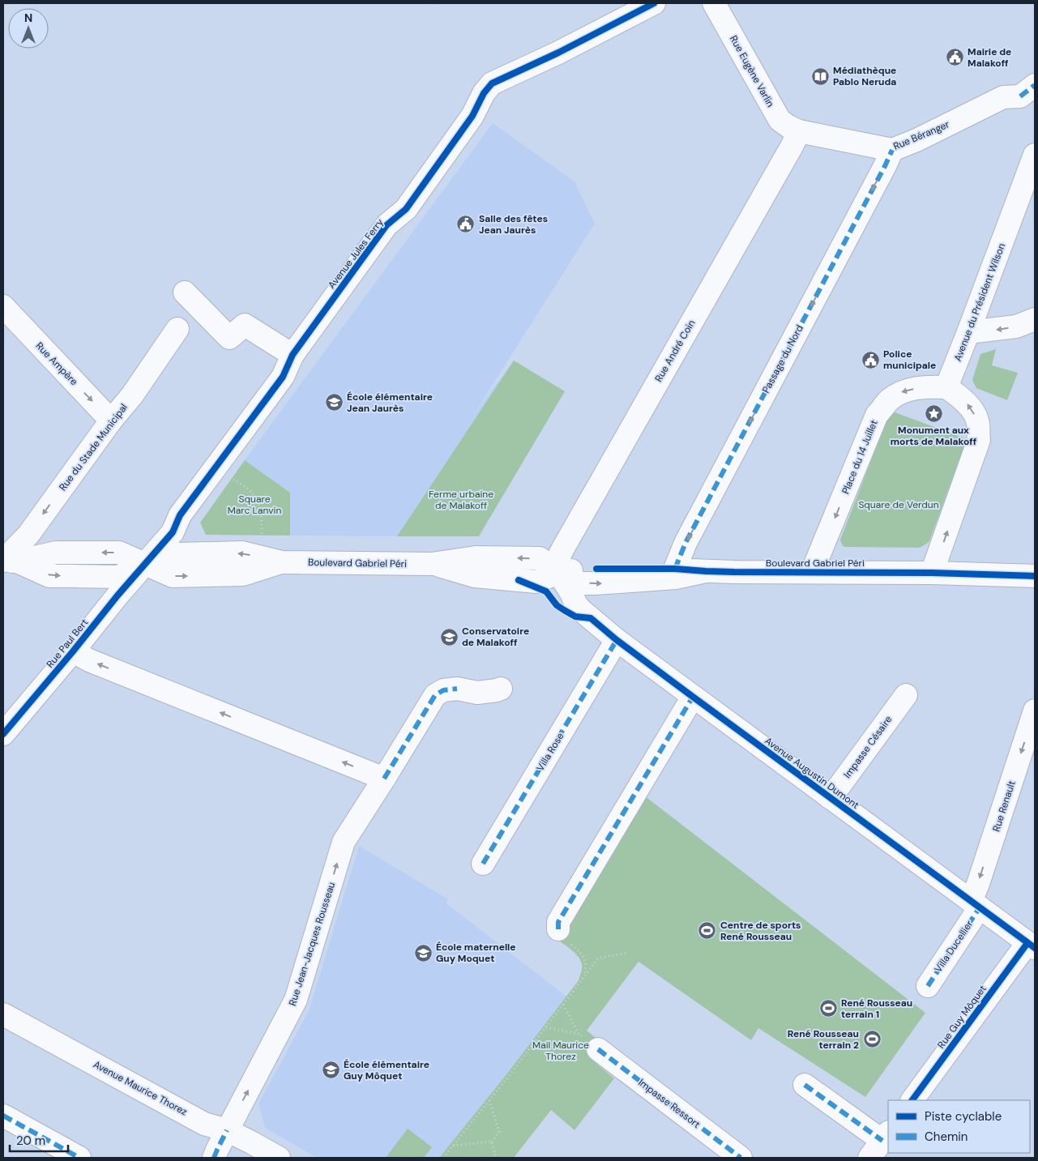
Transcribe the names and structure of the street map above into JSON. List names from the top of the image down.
{
  "streets": {
    "street": [
      "Rue Eugène Varlin",
      "Rue Béranger",
      "Avenue Jules Ferry",
      "Avenue du Président Wilson",
      "Rue André Coin",
      "Passage du Nord",
      "Rue Ampère",
      "Rue du Stade Municipal",
      "Place du 14 Juillet",
      "Boulevard Gabriel Péri",
      "Rue Paul Bert",
      "Impasse Césaire",
      "Villa Rose",
      "Avenue Augustin Dumont",
      "Rue Renault",
      "Rue Jean-Jacques Rousseau",
      "Villa Ducellier",
      "Rue Guy Môquet",
      "Avenue Maurice Thorez",
      "Impasse Ressort"
    ]
  },
  "crossings": [
    ["Rue Eugène Varlin", "Rue Béranger"],
    ["Rue Eugène Varlin", "Rue André Coin"],
    ["Rue Béranger", "Rue André Coin"],
    ["Rue Béranger", "Passage du Nord"],
    ["Avenue Jules Ferry", "Boulevard Gabriel Péri"],
    ["Avenue Jules Ferry", "Rue Paul Bert"],
    ["Avenue du Président Wilson", "Place du 14 Juillet"],
    ["Rue André Coin", "Boulevard Gabriel Péri"],
    ["Rue André Coin", "Avenue Augustin Dumont"],
    ["Passage du Nord", "Boulevard Gabriel Péri"],
    ["Rue Ampère", "Rue du Stade Municipal"],
    ["Place du 14 Juillet", "Boulevard Gabriel Péri"],
    ["Boulevard Gabriel Péri", "Rue Paul Bert"],
    ["Boulevard Gabriel Péri", "Avenue Augustin Dumont"],
    ["Impasse Césaire", "Avenue Augustin Dumont"],
    ["Villa Rose", "Avenue Augustin Dumont"],
    ["Avenue Augustin Dumont", "Rue Renault"],
    ["Avenue Augustin Dumont", "Villa Ducellier"],
    ["Avenue Augustin Dumont", "Rue Guy Môquet"],
    ["Rue Renault", "Villa Ducellier"],
    ["Rue Jean-Jacques Rousseau", "Avenue Maurice Thorez"]
  ],
  "one_way": [
    "Passage du Nord",
    "Rue Ampère",
    "Rue du Stade Municipal",
    "Place du 14 Juillet",
    "Rue Renault",
    "Rue Jean-Jacques Rousseau"
  ],
  "parks": [
    "Ferme urbaine de Malakoff",
    "Square Marc Lanvin",
    "Square de Verdun",
    "Mail Maurice Thorez"
  ],
  "places": {
    "public building": ["Mairie de Malakoff", "Salle des fêtes Jean Jaurès", "Police municipale"],
    "library": ["Médiathèque Pablo Neruda"],
    "school or university": [
      "École élémentaire Jean Jaurès",
      "Conservatoire de Malakoff",
      "École maternelle Guy Moquet",
      "École élémentaire Guy Môquet"
    ],
    "place": ["Monument aux morts de Malakoff"],
    "sports": ["Centre de sports René Rousseau", "René Rousseau terrain 1", "René Rousseau terrain 2"]
  },
  "legend": ["Piste cyclable", "Chemin"],
  "scale_bar": "20 m",
  "north": "top"
}
